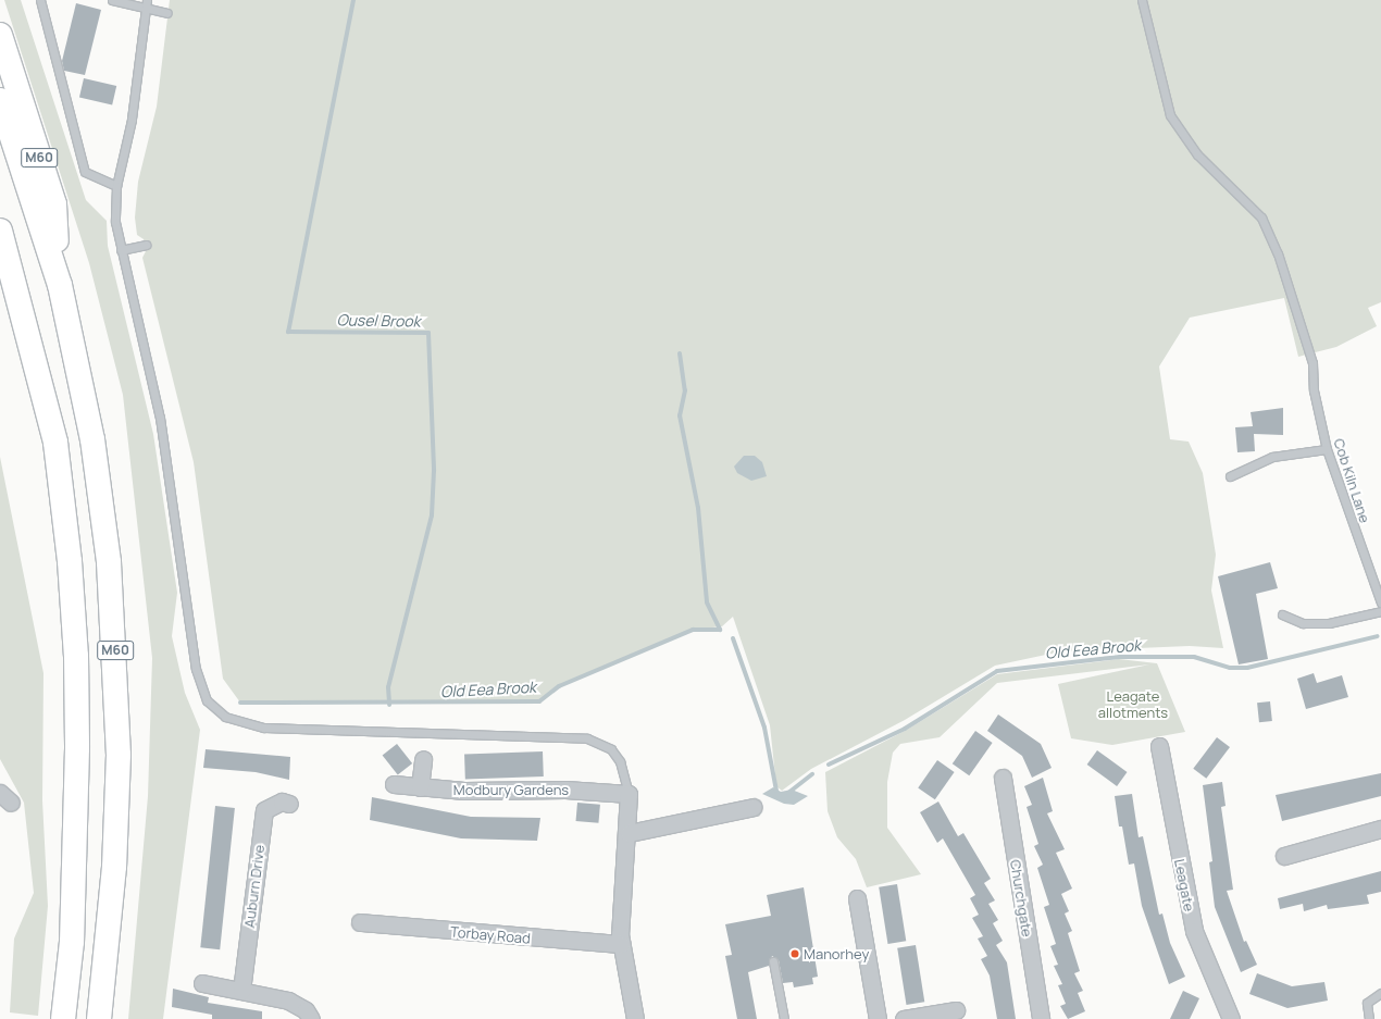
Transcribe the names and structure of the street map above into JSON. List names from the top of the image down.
{
  "streets": {
    "highway": ["M60"],
    "street": [
      "Modbury Gardens",
      "Leagate",
      "Auburn Drive",
      "Churchgate",
      "Torbay Road"
    ],
    "lane": ["Cob Kiln Lane"]
  },
  "water": ["Ousel Brook", "Old Eea Brook"],
  "parks": ["Leagate allotments"],
  "places": ["Manorhey"]
}
